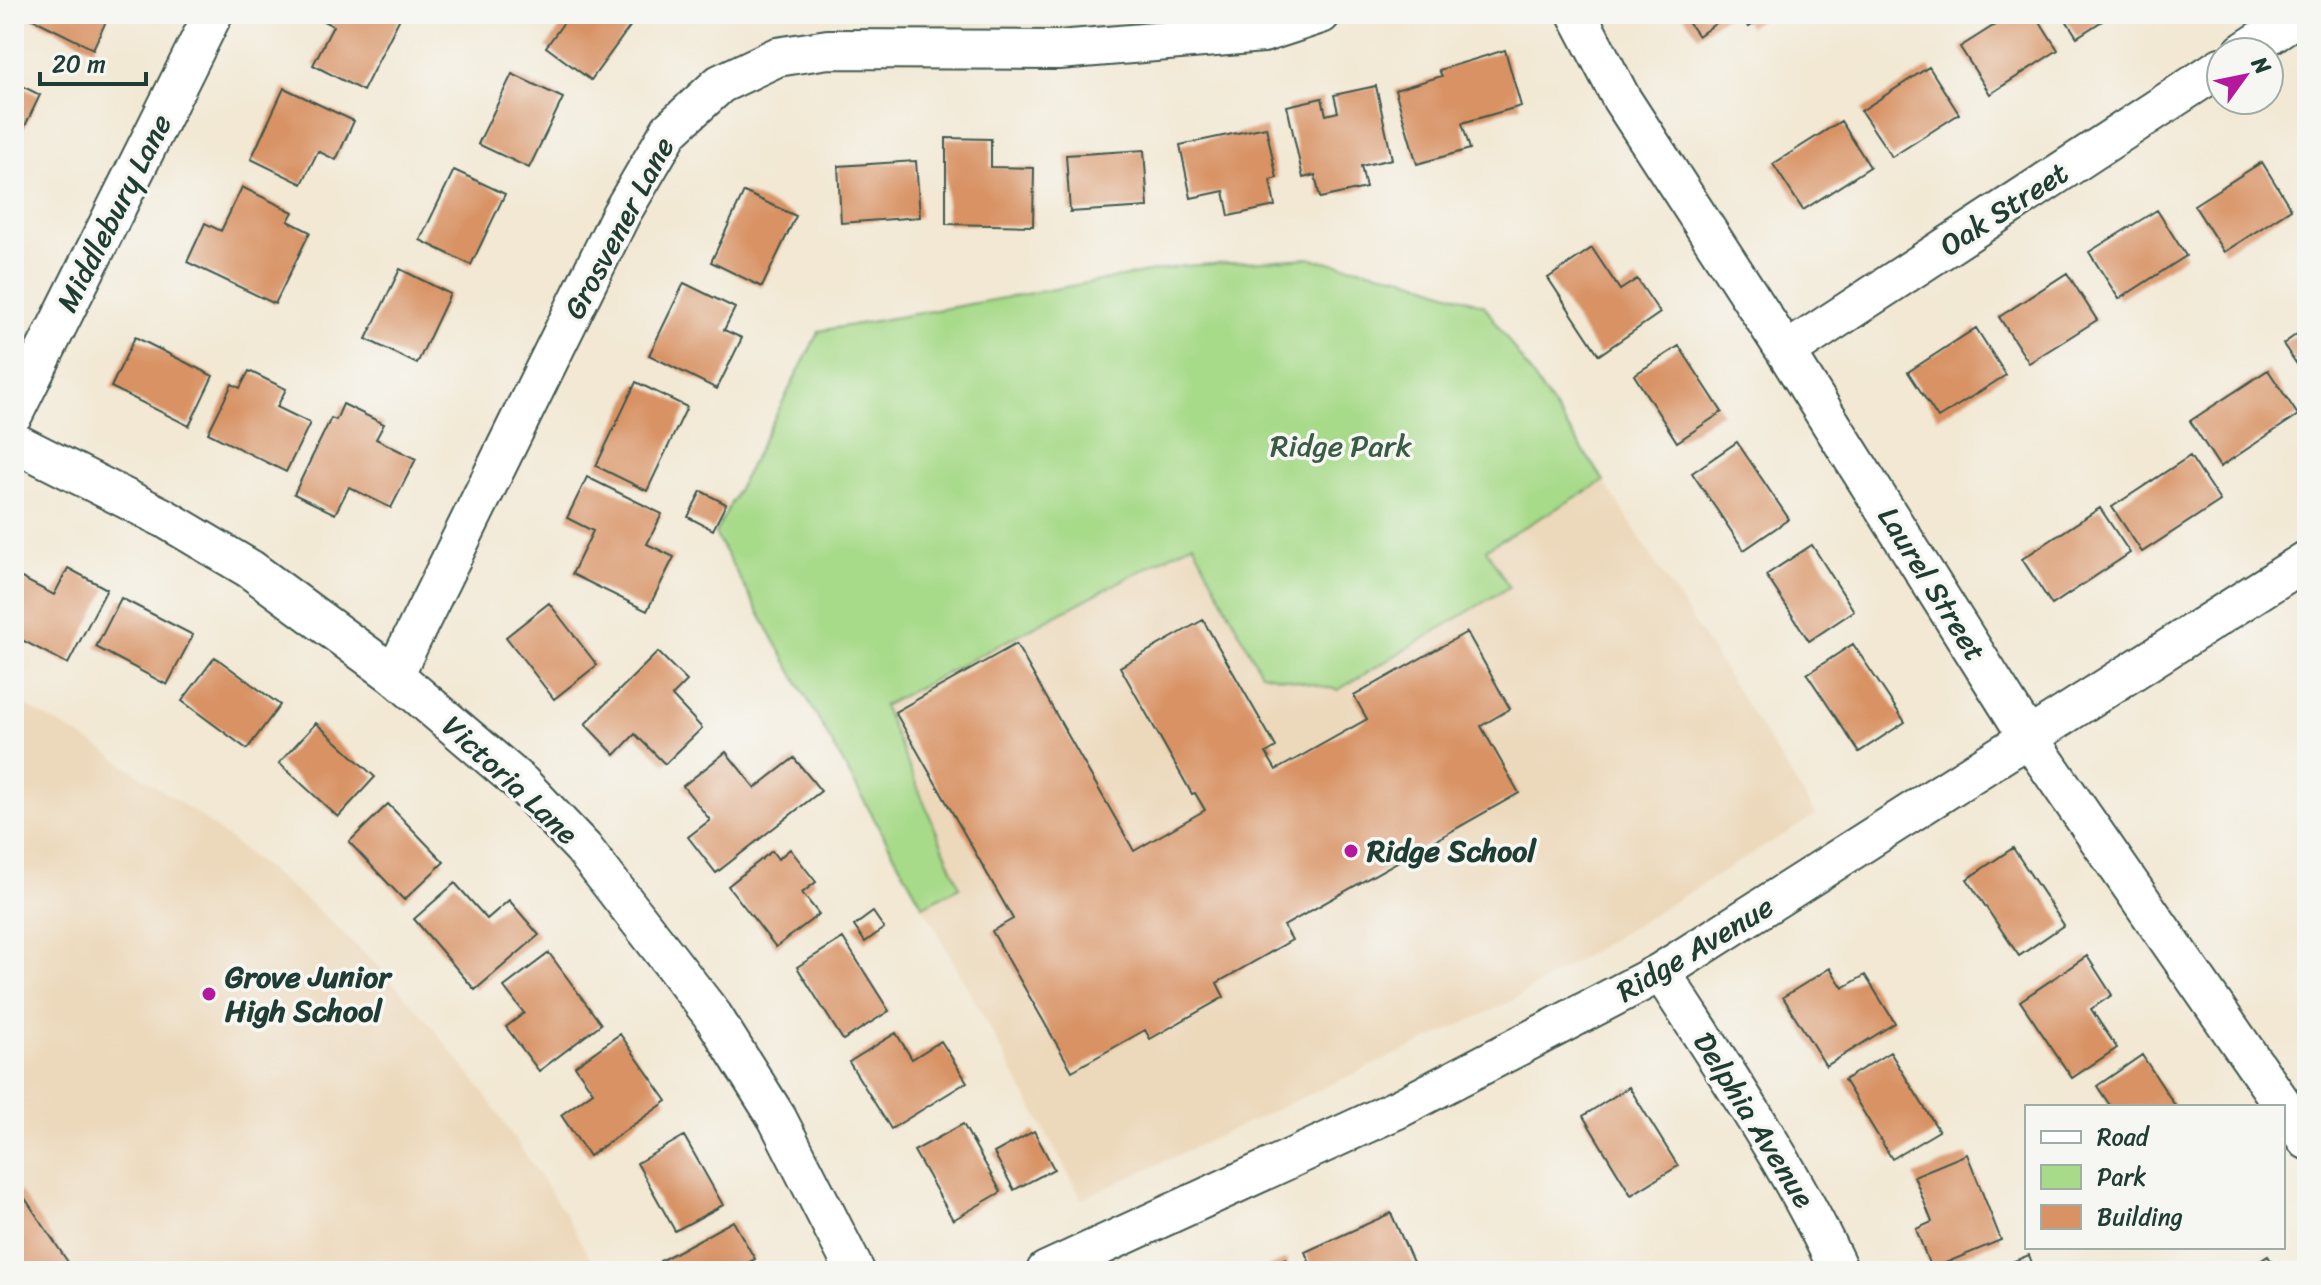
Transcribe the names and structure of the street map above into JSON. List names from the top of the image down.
{
  "streets": {
    "street": [
      "Oak Street",
      "Middlebury Lane",
      "Grosvener Lane",
      "Laurel Street",
      "Victoria Lane",
      "Ridge Avenue",
      "Delphia Avenue"
    ]
  },
  "crossings": [
    ["Oak Street", "Laurel Street"],
    ["Grosvener Lane", "Victoria Lane"],
    ["Laurel Street", "Ridge Avenue"],
    ["Ridge Avenue", "Delphia Avenue"]
  ],
  "parks": ["Ridge Park"],
  "places": ["Ridge School", "Grove Junior High School"],
  "legend": ["Road", "Park", "Building"],
  "scale_bar": "20 m",
  "north": "top right"
}
